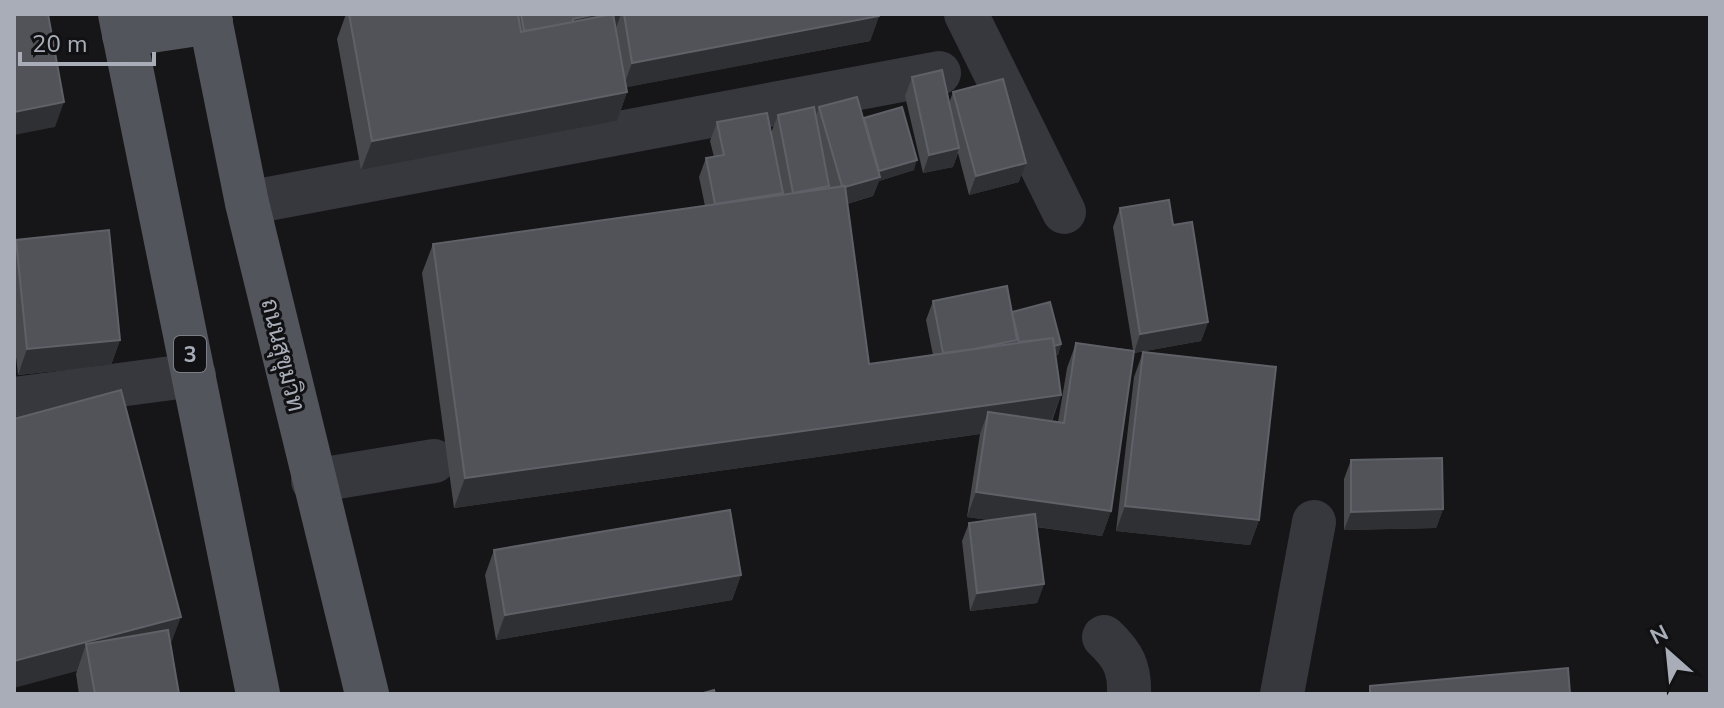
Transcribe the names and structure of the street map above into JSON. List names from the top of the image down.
{
  "streets": {
    "main road": ["3", "ถนนสุขุมวิท"]
  },
  "scale_bar": "20 m",
  "north": "top left"
}
